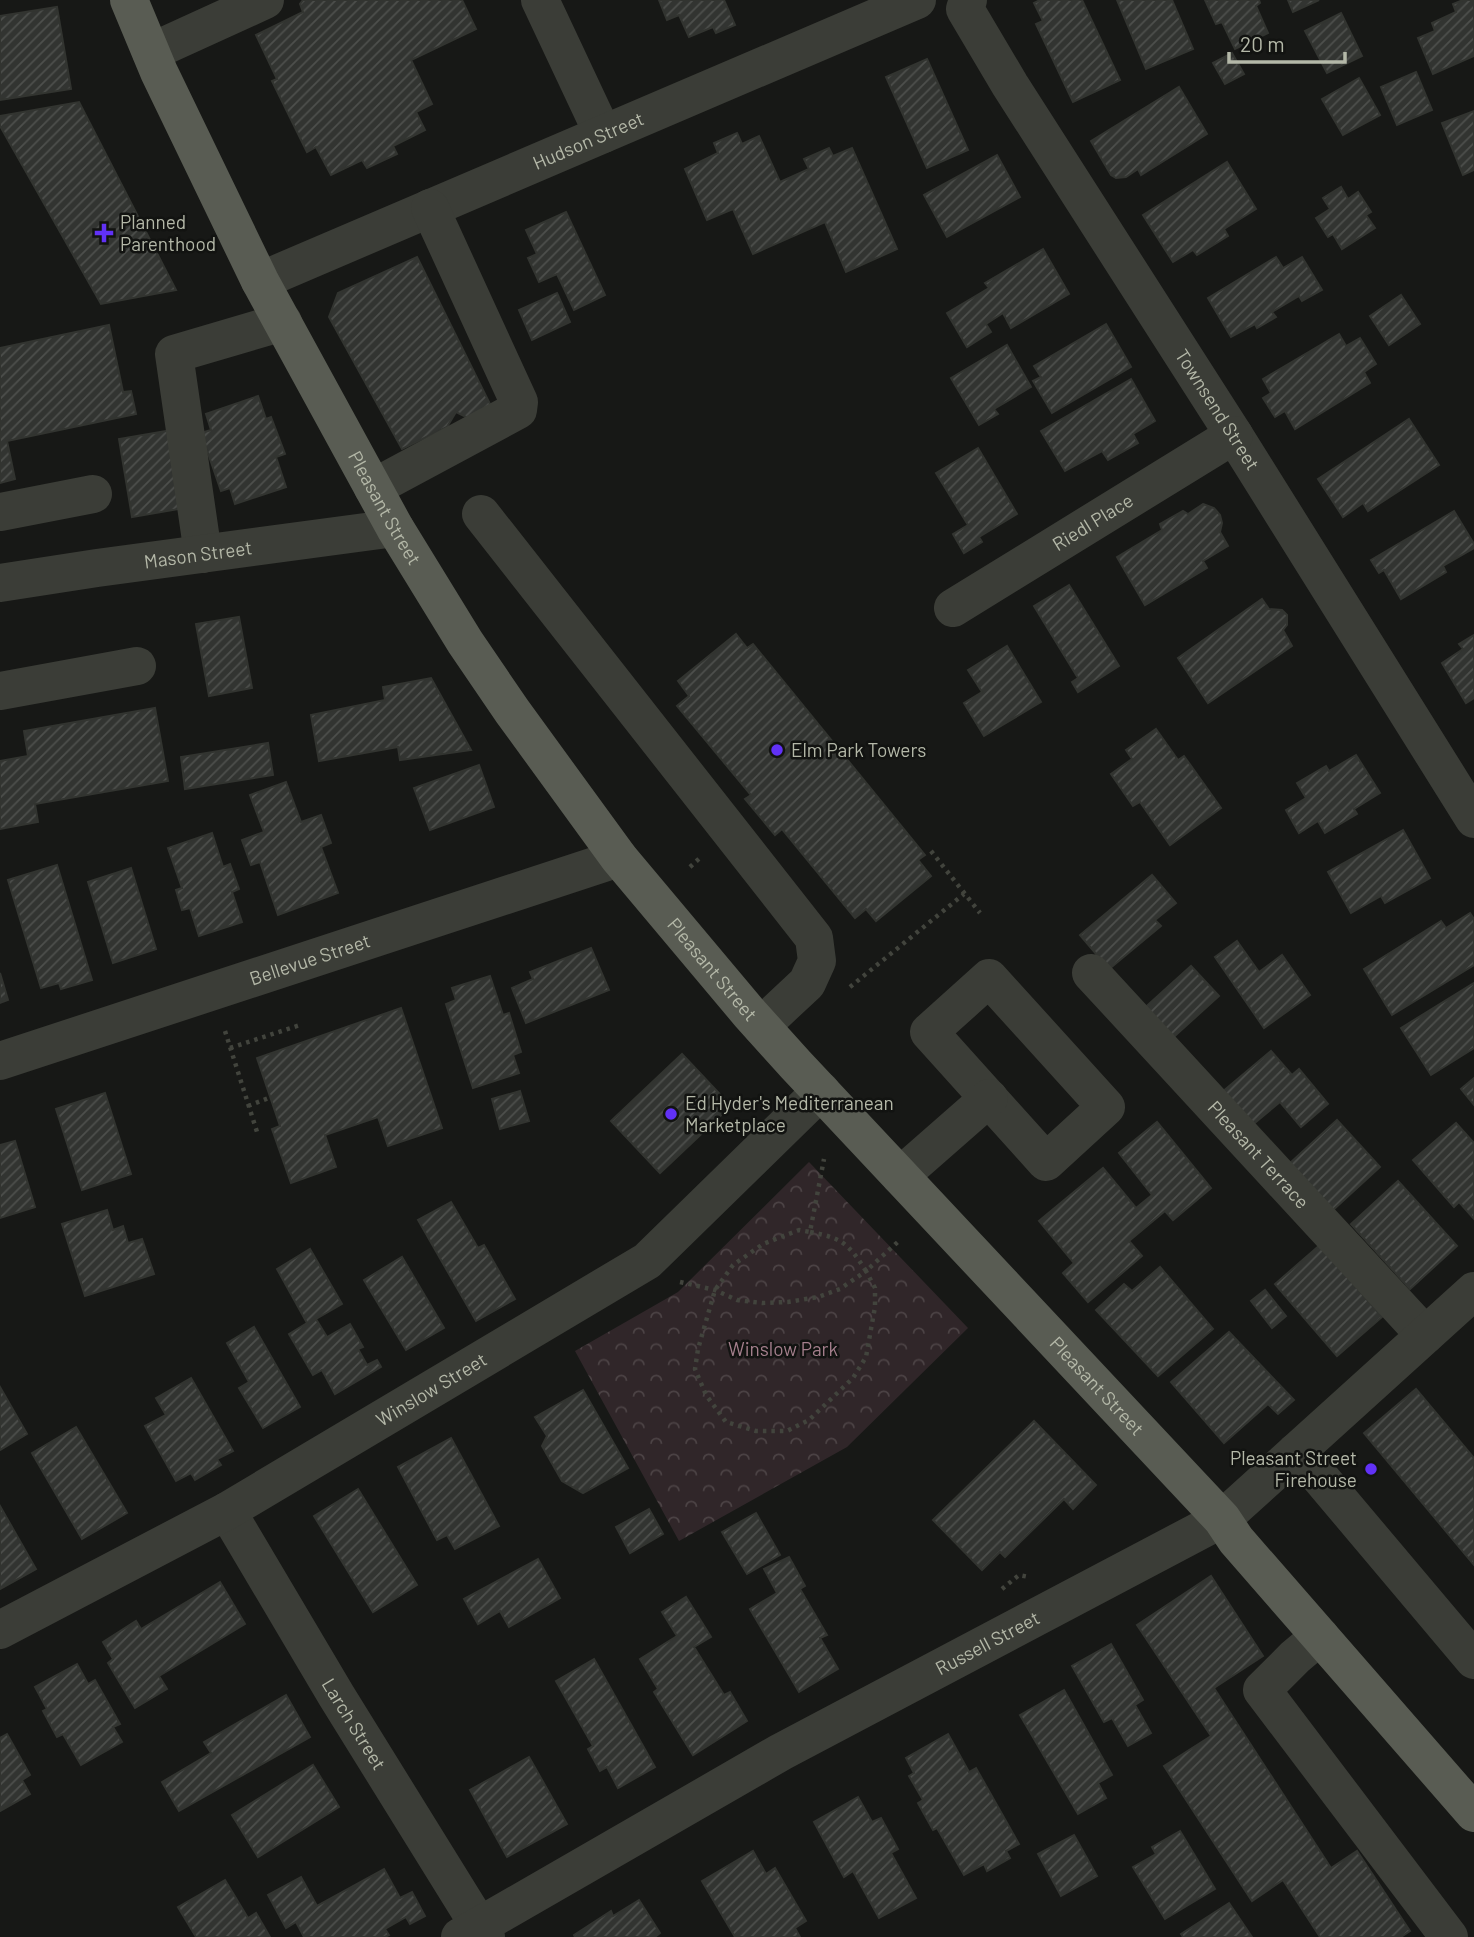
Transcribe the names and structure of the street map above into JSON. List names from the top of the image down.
{
  "streets": {
    "main road": ["Pleasant Street"],
    "street": [
      "Hudson Street",
      "Townsend Street",
      "Riedl Place",
      "Mason Street",
      "Bellevue Street",
      "Pleasant Terrace",
      "Winslow Street",
      "Russell Street",
      "Larch Street"
    ]
  },
  "crossings": [
    ["Hudson Street", "Pleasant Street"],
    ["Townsend Street", "Riedl Place"],
    ["Pleasant Street", "Mason Street"],
    ["Pleasant Street", "Bellevue Street"],
    ["Pleasant Street", "Winslow Street"],
    ["Pleasant Street", "Russell Street"],
    ["Pleasant Terrace", "Russell Street"],
    ["Winslow Street", "Larch Street"],
    ["Russell Street", "Larch Street"]
  ],
  "parks": ["Winslow Park"],
  "places": {
    "health": ["Planned Parenthood"],
    "other": ["Elm Park Towers", "Ed Hyder's Mediterranean Marketplace", "Pleasant Street Firehouse"]
  },
  "scale_bar": "20 m"
}
